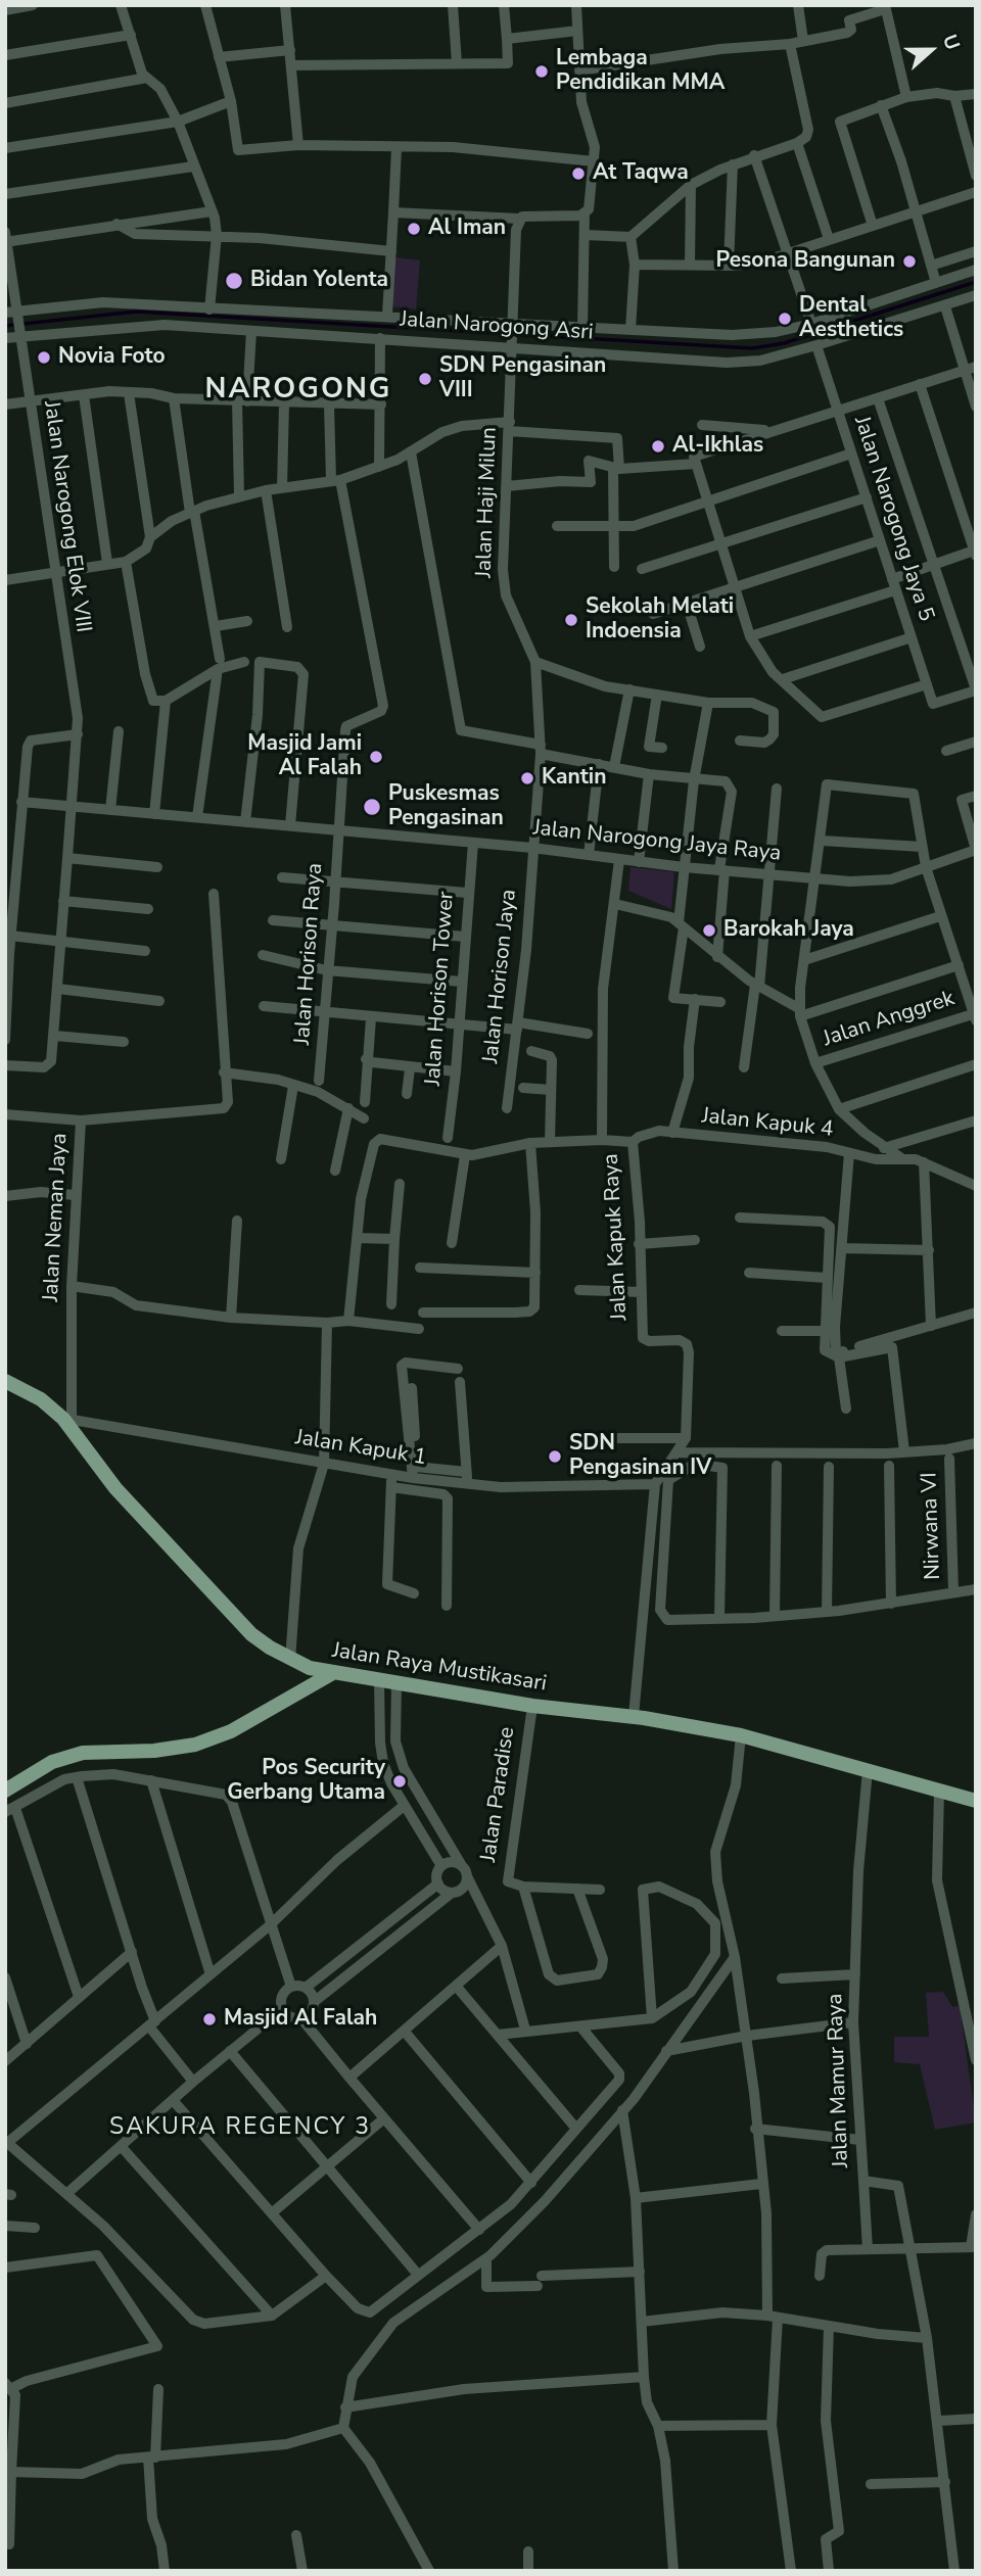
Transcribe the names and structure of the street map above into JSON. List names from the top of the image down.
{
  "streets": {
    "main road": ["Jalan Raya Mustikasari"],
    "street": [
      "Jalan Narogong Asri",
      "Jalan Haji Milun",
      "Jalan Narogong Elok VIII",
      "Jalan Narogong Jaya 5",
      "Jalan Narogong Jaya Raya",
      "Jalan Horison Raya",
      "Jalan Horison Jaya",
      "Jalan Horison Tower",
      "Jalan Anggrek",
      "Jalan Kapuk 4",
      "Jalan Neman Jaya",
      "Jalan Kapuk Raya",
      "Jalan Kapuk 1",
      "Nirwana VI",
      "Jalan Paradise",
      "Jalan Mamur Raya"
    ]
  },
  "crossings": [
    ["Jalan Narogong Asri", "Jalan Haji Milun"],
    ["Jalan Narogong Asri", "Jalan Narogong Elok VIII"],
    ["Jalan Narogong Asri", "Jalan Narogong Jaya 5"],
    ["Jalan Haji Milun", "Jalan Narogong Jaya Raya"],
    ["Jalan Haji Milun", "Jalan Horison Jaya"],
    ["Jalan Narogong Elok VIII", "Jalan Narogong Jaya Raya"],
    ["Jalan Narogong Jaya Raya", "Jalan Horison Raya"],
    ["Jalan Narogong Jaya Raya", "Jalan Horison Jaya"],
    ["Jalan Narogong Jaya Raya", "Jalan Horison Tower"],
    ["Jalan Narogong Jaya Raya", "Jalan Kapuk Raya"],
    ["Jalan Kapuk 4", "Jalan Kapuk Raya"],
    ["Jalan Neman Jaya", "Jalan Kapuk 1"],
    ["Jalan Neman Jaya", "Jalan Raya Mustikasari"],
    ["Jalan Kapuk 1", "Jalan Raya Mustikasari"],
    ["Jalan Raya Mustikasari", "Jalan Paradise"],
    ["Jalan Raya Mustikasari", "Jalan Mamur Raya"]
  ],
  "districts": ["NAROGONG", "SAKURA REGENCY 3"],
  "places": [
    "Lembaga Pendidikan MMA",
    "At Taqwa",
    "Al Iman",
    "Pesona Bangunan",
    "Bidan Yolenta",
    "Dental Aesthetics",
    "Novia Foto",
    "SDN Pengasinan VIII",
    "Al-Ikhlas",
    "Sekolah Melati Indoensia",
    "Masjid Jami Al Falah",
    "Kantin",
    "Puskesmas Pengasinan",
    "Barokah Jaya",
    "SDN Pengasinan IV",
    "Pos Security Gerbang Utama",
    "Masjid Al Falah"
  ],
  "north": "right"
}
